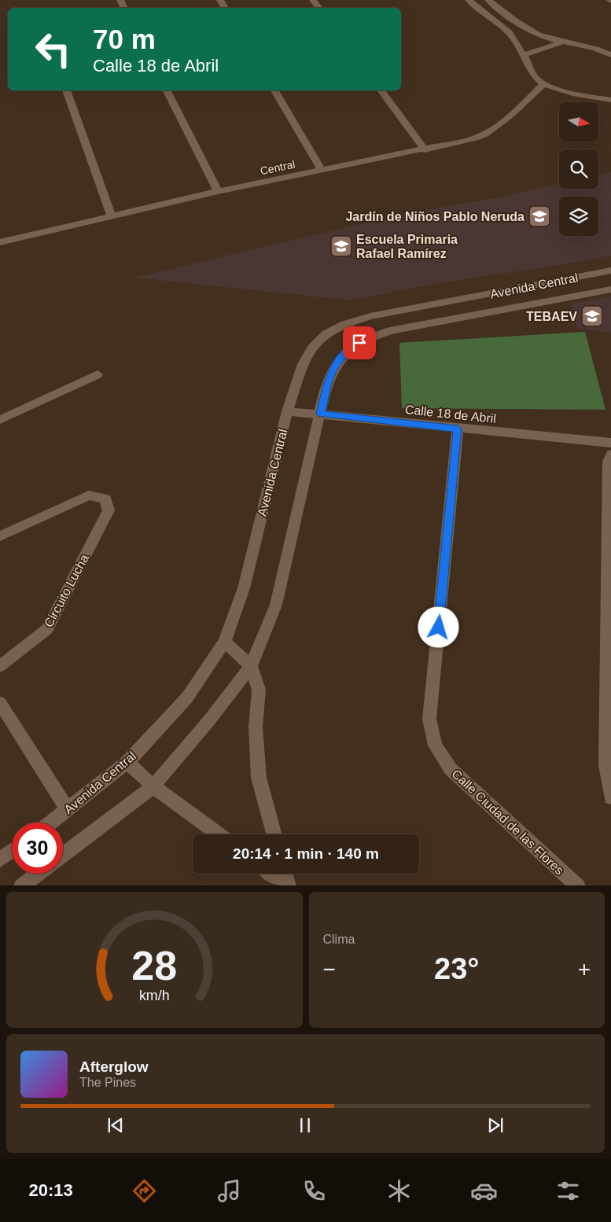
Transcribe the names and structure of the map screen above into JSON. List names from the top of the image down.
{
  "streets": {
    "street": [
      "Central",
      "Avenida Central",
      "Calle 18 de Abril",
      "Circuito Lucha",
      "Calle Ciudad de las Flores"
    ]
  },
  "crossings": [
    ["Avenida Central", "Calle 18 de Abril"],
    ["Calle 18 de Abril", "Calle Ciudad de las Flores"]
  ],
  "places": {
    "school or university": ["Jardín de Niños Pablo Neruda", "Escuela Primaria Rafael Ramírez", "TEBAEV"]
  },
  "north": "right",
  "page": {
    "turn": ["70 m", "Calle 18 de Abril"],
    "limit": "30",
    "trip": "20:14 · 1 min · 140 m",
    "tile": "Clima",
    "heat": ["−", "23°", "+"],
    "song": ["Afterglow", "The Pines"],
    "tabs": "20:13",
    "gauge": ["28", "km/h"]
  }
}
